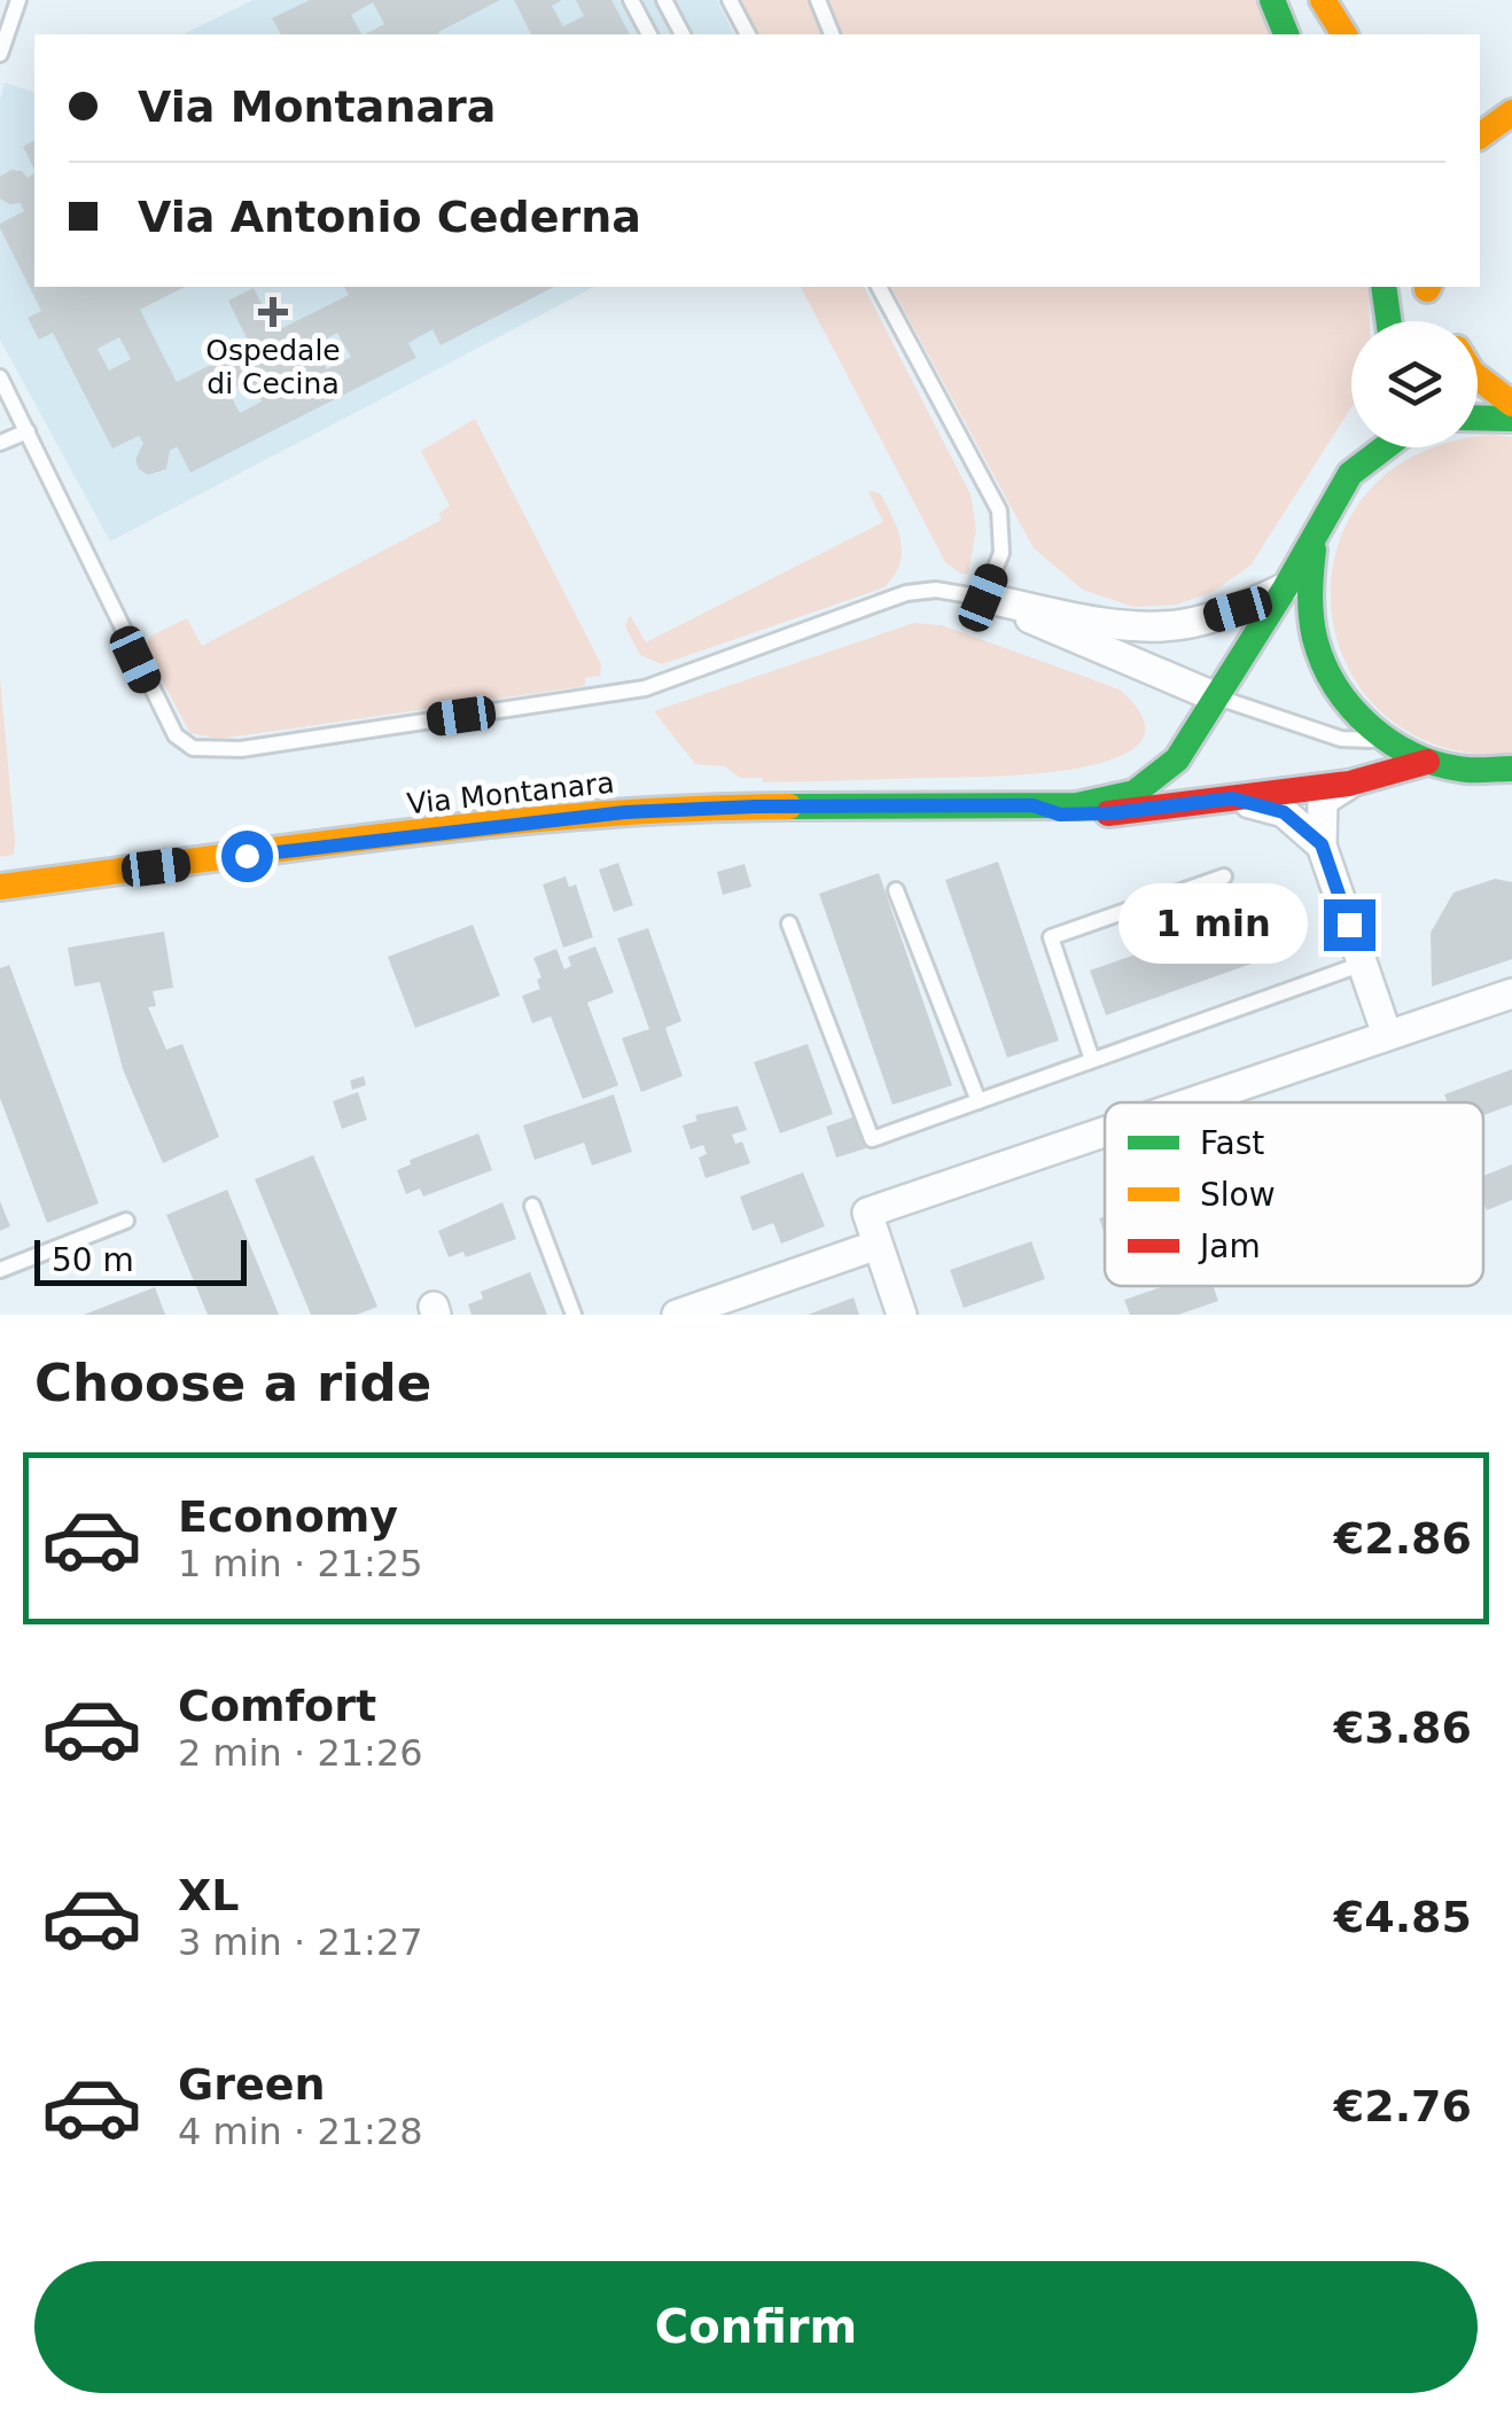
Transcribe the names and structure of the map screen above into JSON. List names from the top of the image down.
{
  "streets": {
    "main road": ["Via Montanara"]
  },
  "places": {
    "health": ["Ospedale di Cecina"]
  },
  "legend": ["Fast", "Slow", "Jam"],
  "scale_bar": "50 m",
  "page": {
    "banner": ["Via Montanara", "Via Antonio Cederna"],
    "bubble": "1 min",
    "scale": "50 m",
    "heading": "Choose a ride",
    "list": [
      {
        "name": "Economy",
        "note": "1 min · 21:25",
        "value": "€2.86"
      },
      {
        "name": "Comfort",
        "note": "2 min · 21:26",
        "value": "€3.86"
      },
      {
        "name": "XL",
        "note": "3 min · 21:27",
        "value": "€4.85"
      },
      {
        "name": "Green",
        "note": "4 min · 21:28",
        "value": "€2.76"
      }
    ],
    "buttons": "Confirm"
  }
}
